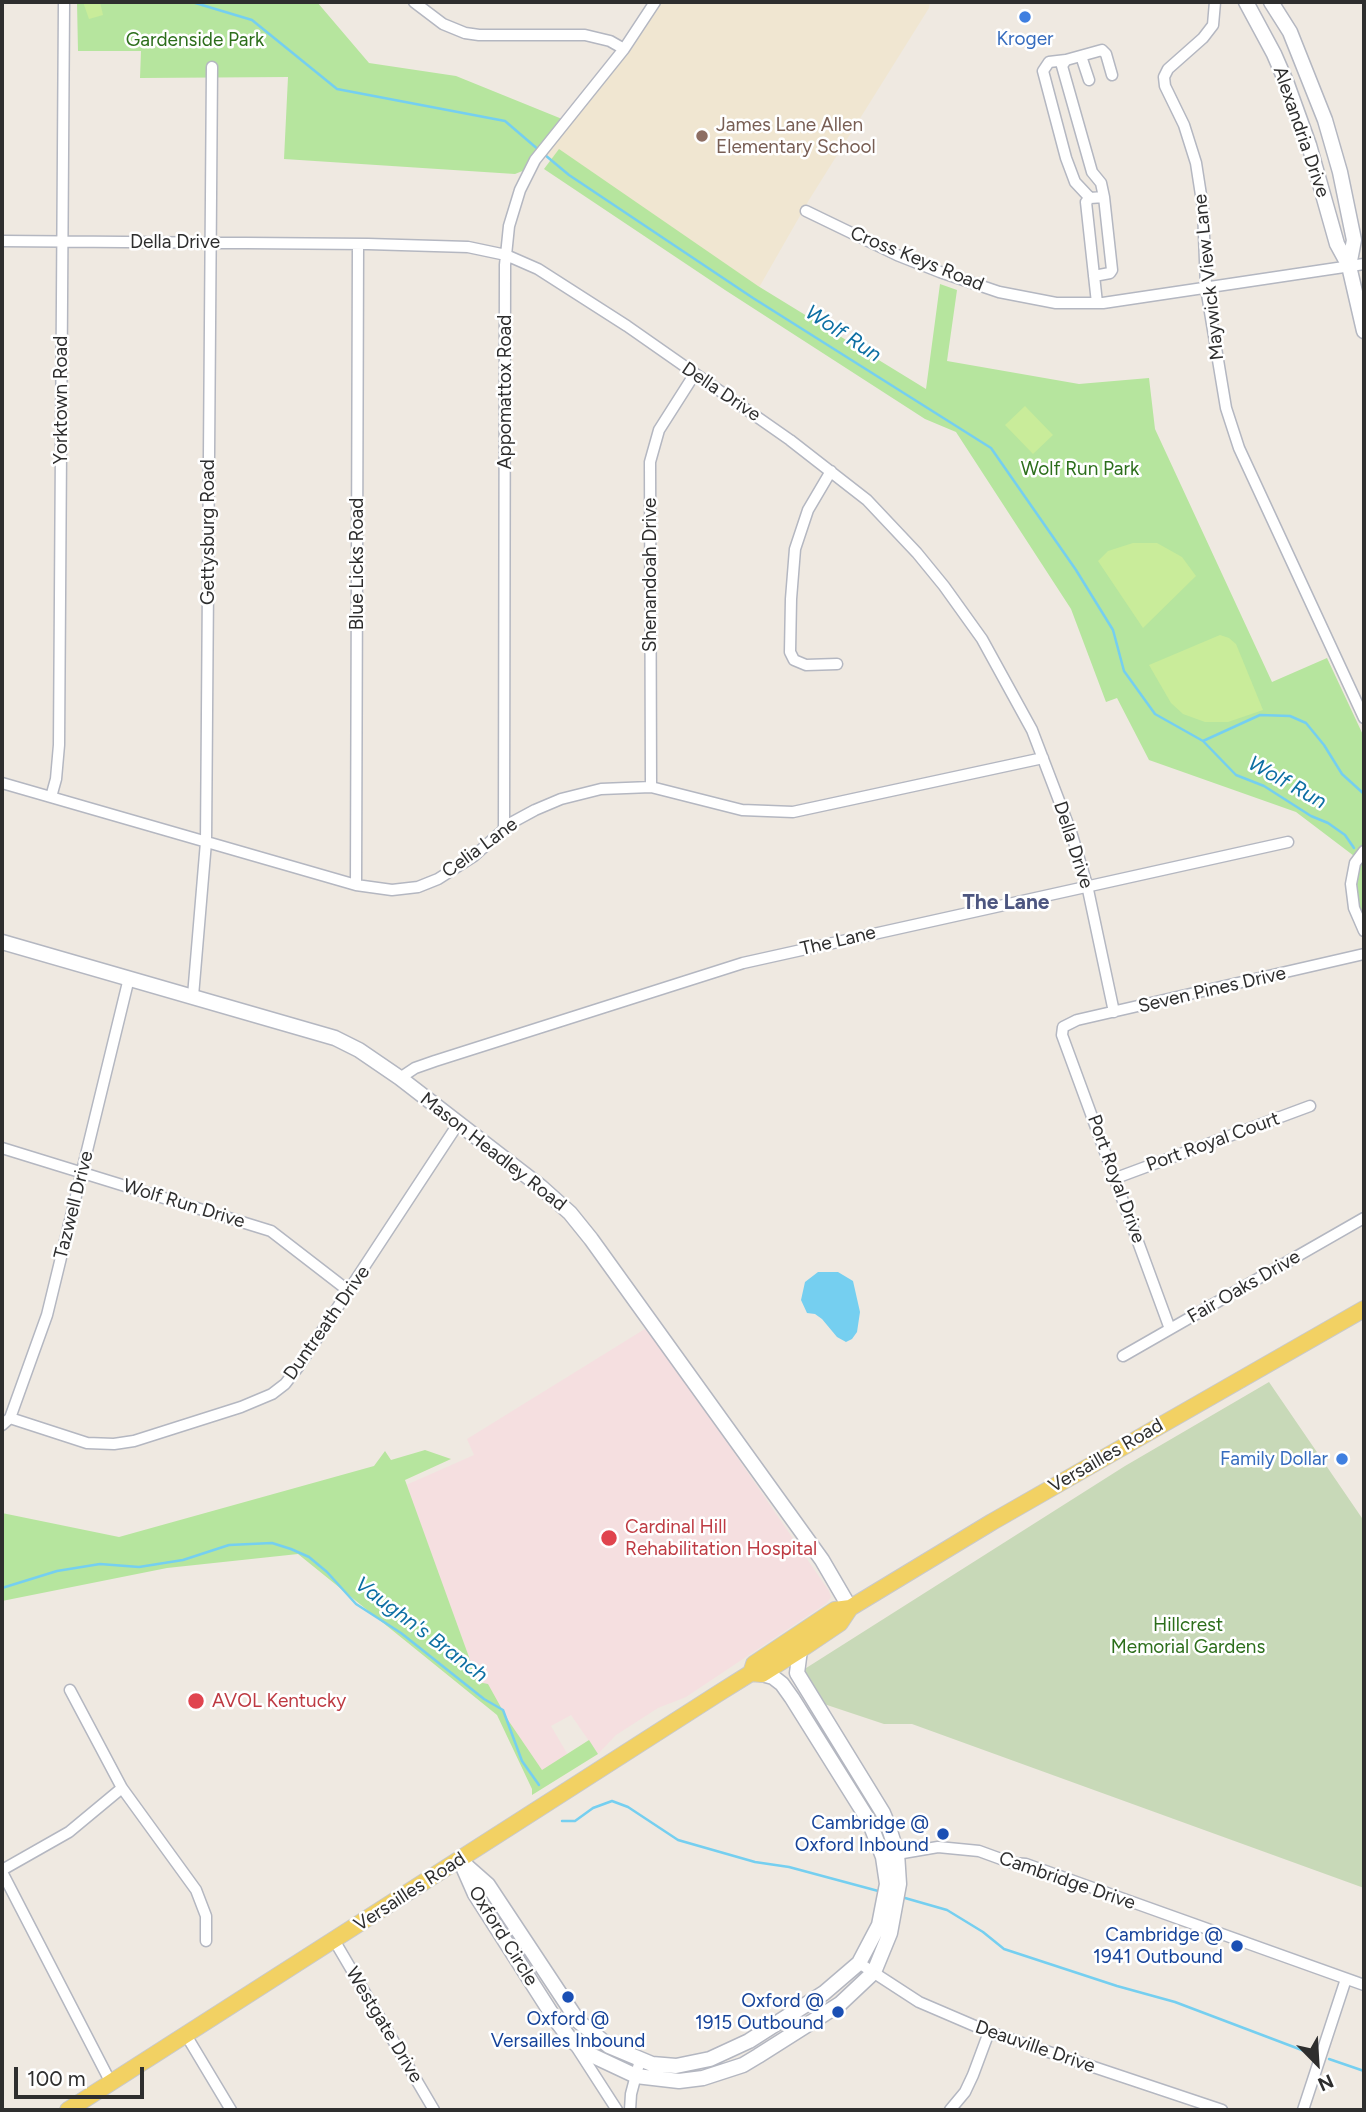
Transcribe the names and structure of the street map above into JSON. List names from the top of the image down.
{
  "streets": {
    "main road": ["Versailles Road"],
    "street": [
      "Alexandria Drive",
      "Della Drive",
      "Cross Keys Road",
      "Maywick View Lane",
      "Appomattox Road",
      "Yorktown Road",
      "Gettysburg Road",
      "Blue Licks Road",
      "Shenandoah Drive",
      "Celia Lane",
      "The Lane",
      "Seven Pines Drive",
      "Port Royal Court",
      "Mason Headley Road",
      "Port Royal Drive",
      "Wolf Run Drive",
      "Tazwell Drive",
      "Fair Oaks Drive",
      "Duntreath Drive",
      "Cambridge Drive",
      "Oxford Circle",
      "Westgate Drive",
      "Deauville Drive"
    ]
  },
  "crossings": [
    ["Alexandria Drive", "Cross Keys Road"],
    ["Della Drive", "Appomattox Road"],
    ["Della Drive", "Yorktown Road"],
    ["Della Drive", "Gettysburg Road"],
    ["Della Drive", "Blue Licks Road"],
    ["Della Drive", "Shenandoah Drive"],
    ["Della Drive", "Celia Lane"],
    ["Della Drive", "The Lane"],
    ["Della Drive", "Seven Pines Drive"],
    ["Cross Keys Road", "Maywick View Lane"],
    ["Appomattox Road", "Celia Lane"],
    ["Yorktown Road", "Celia Lane"],
    ["Gettysburg Road", "Celia Lane"],
    ["Gettysburg Road", "Mason Headley Road"],
    ["Blue Licks Road", "Celia Lane"],
    ["Shenandoah Drive", "Celia Lane"],
    ["The Lane", "Mason Headley Road"],
    ["Seven Pines Drive", "Port Royal Drive"],
    ["Port Royal Court", "Port Royal Drive"],
    ["Mason Headley Road", "Tazwell Drive"],
    ["Mason Headley Road", "Duntreath Drive"],
    ["Mason Headley Road", "Versailles Road"],
    ["Port Royal Drive", "Fair Oaks Drive"],
    ["Wolf Run Drive", "Tazwell Drive"],
    ["Wolf Run Drive", "Duntreath Drive"],
    ["Tazwell Drive", "Duntreath Drive"],
    ["Versailles Road", "Oxford Circle"],
    ["Versailles Road", "Westgate Drive"],
    ["Cambridge Drive", "Oxford Circle"],
    ["Oxford Circle", "Deauville Drive"]
  ],
  "districts": ["The Lane"],
  "water": ["Wolf Run", "Vaughn's Branch"],
  "parks": ["Gardenside Park", "Wolf Run Park", "Hillcrest Memorial Gardens"],
  "places": [
    "Kroger",
    "James Lane Allen Elementary School",
    "Family Dollar",
    "Cardinal Hill Rehabilitation Hospital",
    "AVOL Kentucky",
    "Cambridge @ Oxford Inbound",
    "Cambridge @ 1941 Outbound",
    "Oxford @ Versailles Inbound",
    "Oxford @ 1915 Outbound"
  ],
  "scale_bar": "100 m",
  "north": "bottom right"
}
